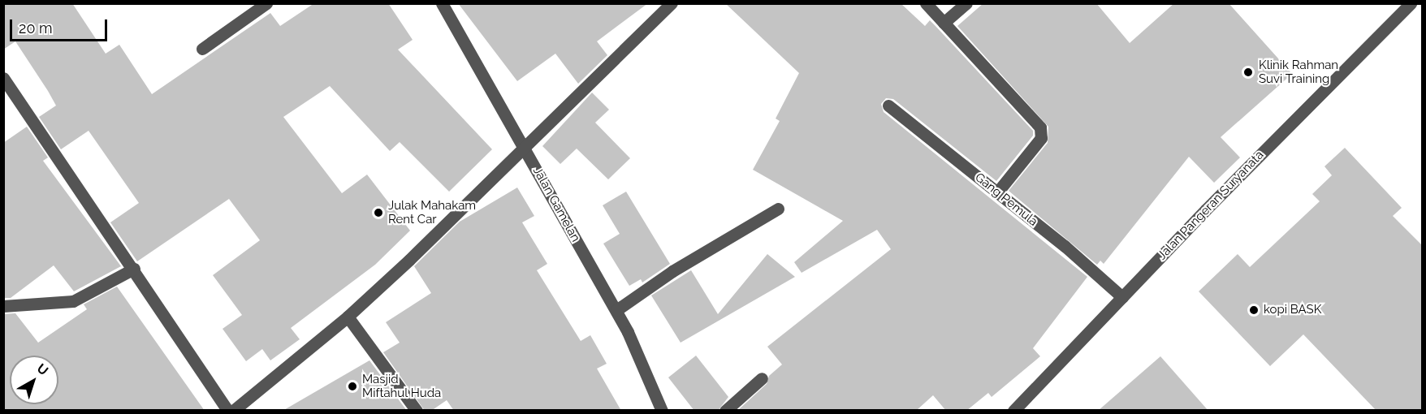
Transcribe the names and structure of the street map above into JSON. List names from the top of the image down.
{
  "streets": {
    "street": ["Gang Pemula", "Jalan Gamelan", "Jalan Pangeran Suryanata"]
  },
  "crossings": [
    ["Gang Pemula", "Jalan Pangeran Suryanata"]
  ],
  "places": [
    "Klinik Rahman Suvi Training",
    "Julak Mahakam Rent Car",
    "kopi BASK",
    "Masjid Miftahul Huda"
  ],
  "scale_bar": "20 m",
  "north": "top right"
}
